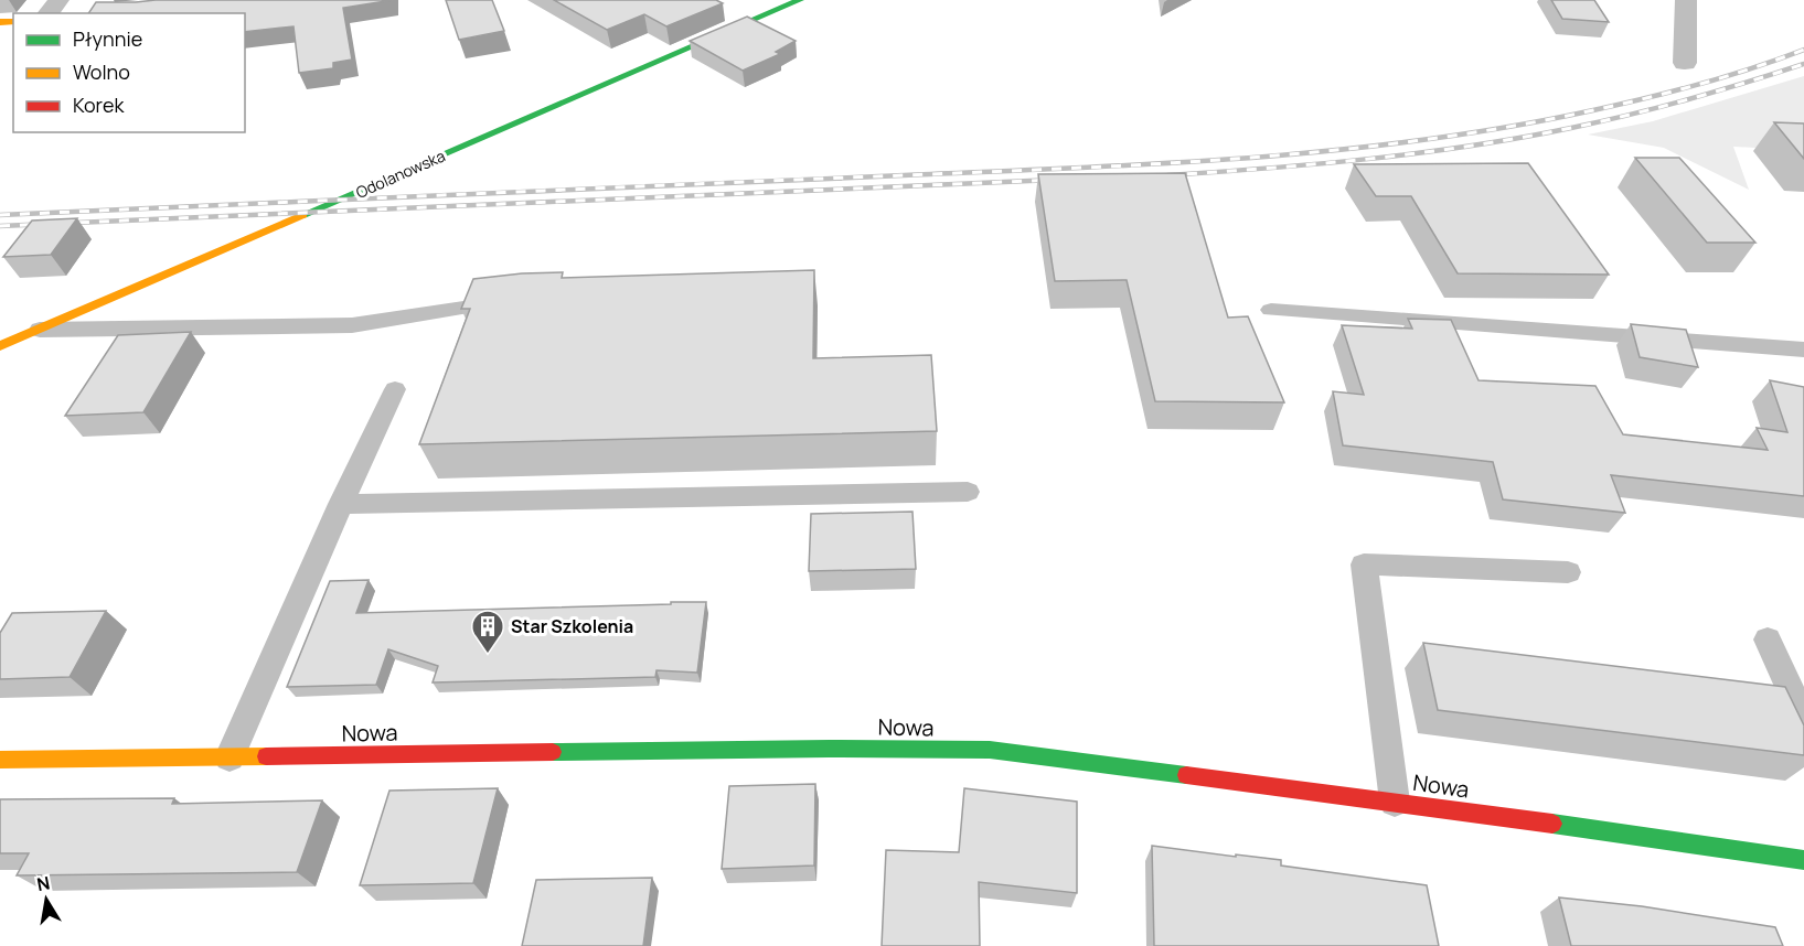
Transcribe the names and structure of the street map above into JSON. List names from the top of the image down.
{
  "streets": {
    "street": ["Odolanowska", "Nowa"]
  },
  "places": {
    "building": ["Star Szkolenia"]
  },
  "legend": ["Płynnie", "Wolno", "Korek"],
  "north": "top"
}
